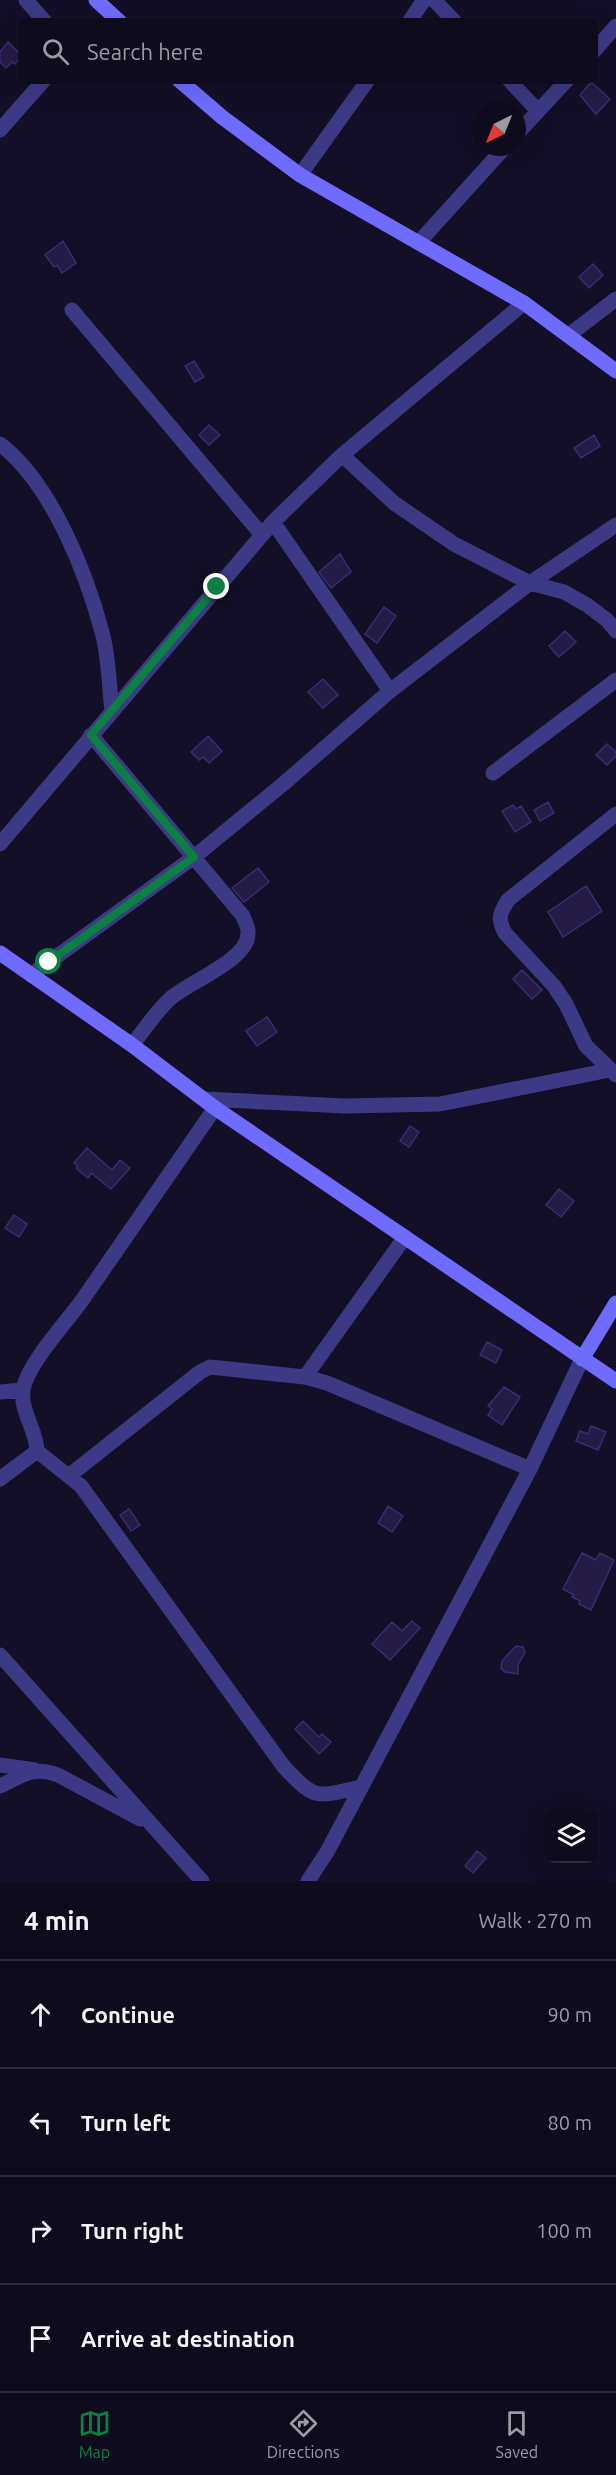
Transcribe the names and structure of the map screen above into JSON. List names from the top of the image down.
{
  "north": "bottom left",
  "page": {
    "search": "Search here",
    "heading": ["4 min", "Walk · 270 m"],
    "list": [
      ["Continue", "90 m"],
      ["Turn left", "80 m"],
      ["Turn right", "100 m"],
      "Arrive at destination"
    ],
    "nav": ["Map", "Directions", "Saved"]
  }
}
